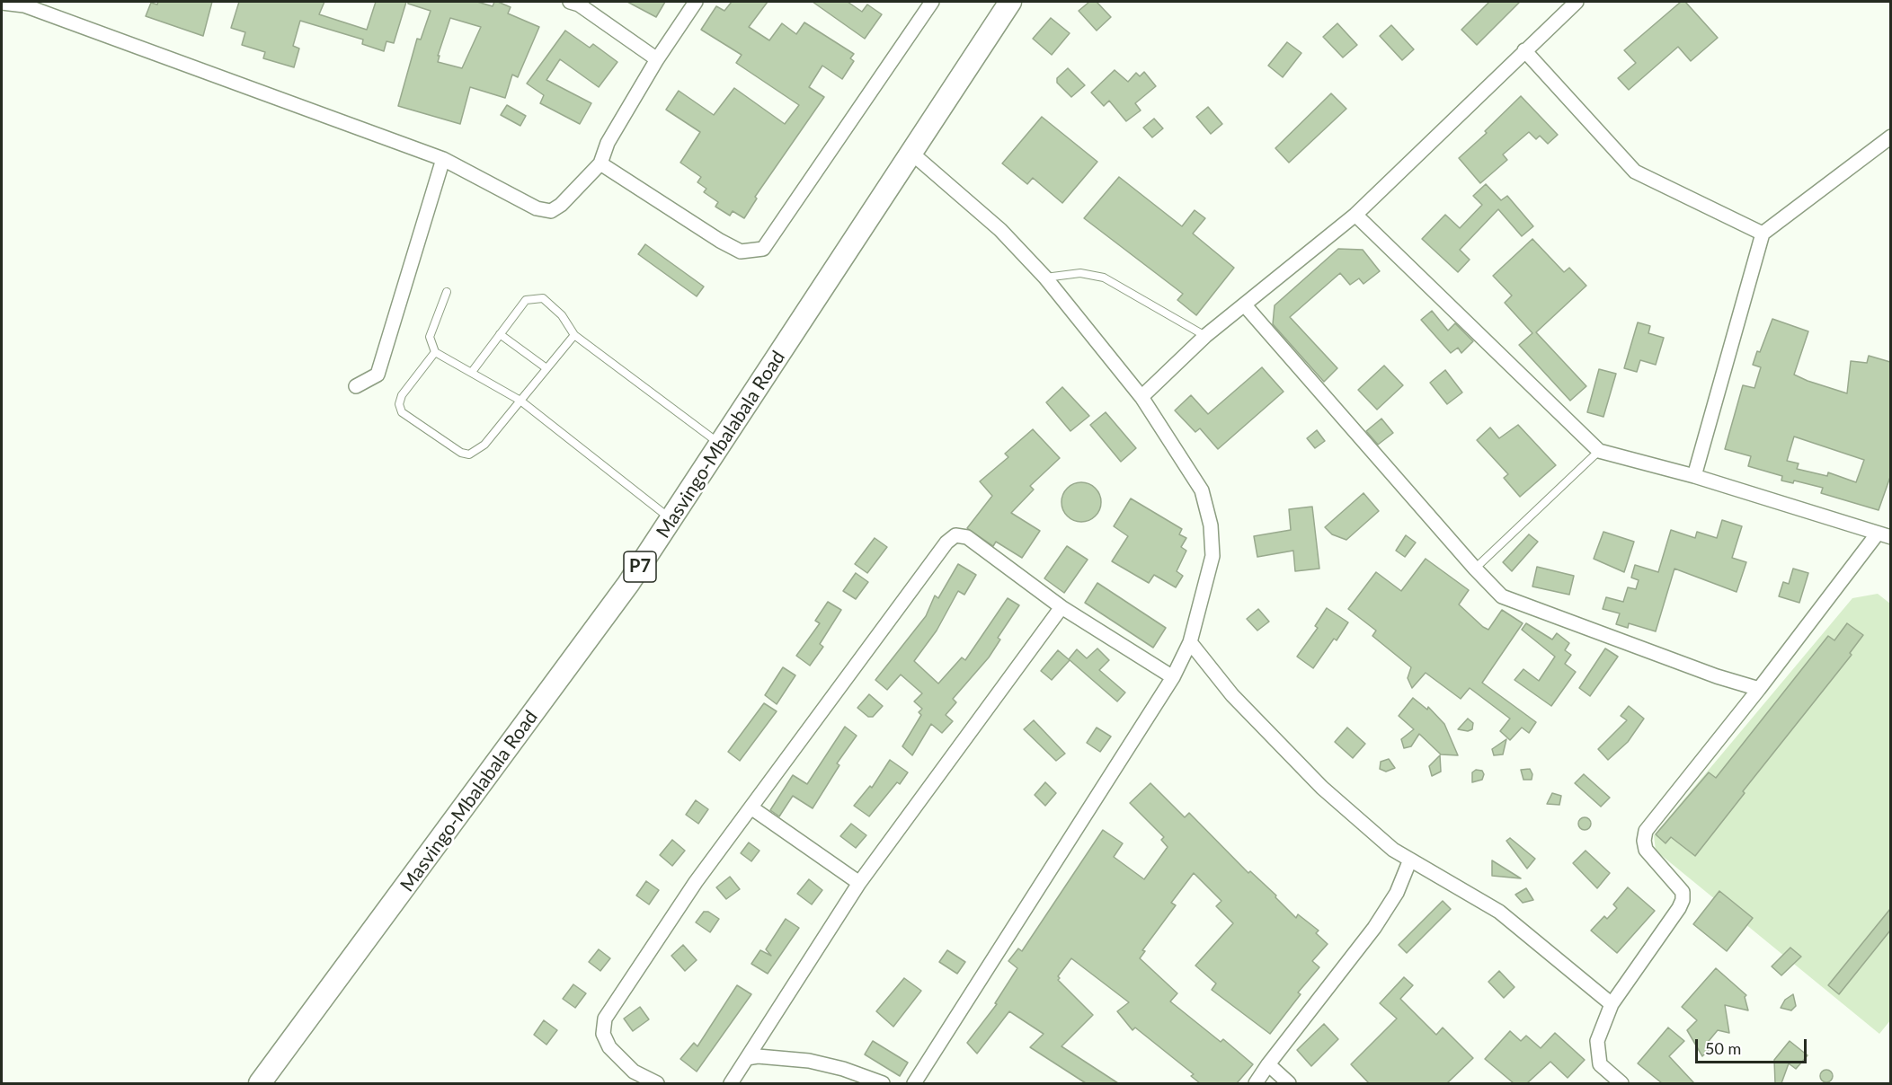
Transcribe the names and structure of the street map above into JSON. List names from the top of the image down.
{
  "streets": {
    "highway": ["Masvingo-Mbalabala Road", "P7"]
  },
  "scale_bar": "50 m"
}
